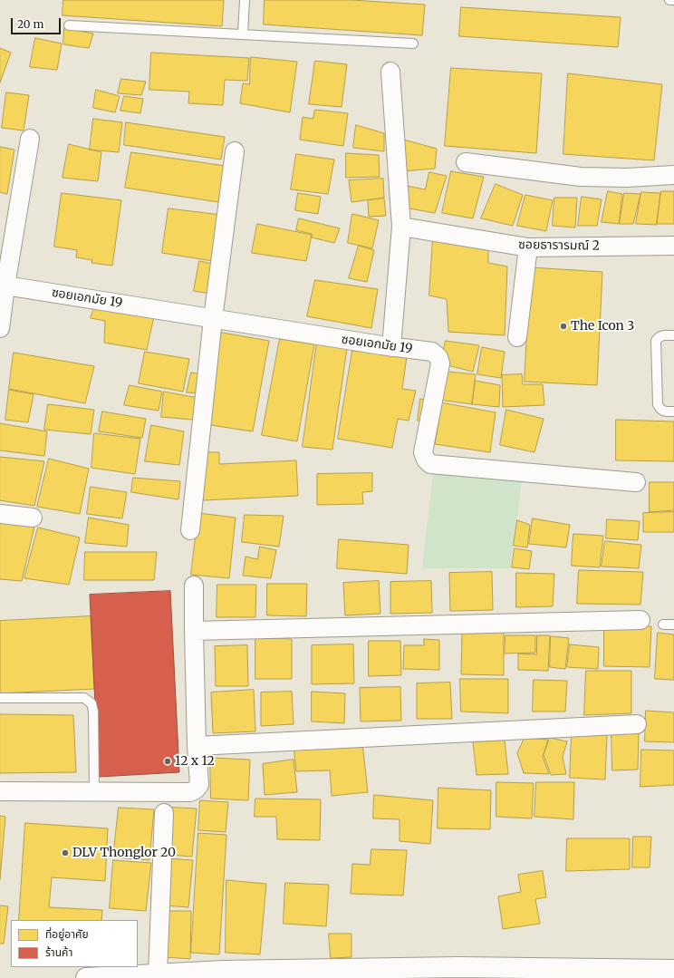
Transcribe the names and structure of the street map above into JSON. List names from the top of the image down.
{
  "streets": {
    "street": ["ซอยธารารมณ์ 2", "ซอยเอกมัย 19"]
  },
  "places": ["The Icon 3", "12 x 12", "DLV Thonglor 20"],
  "legend": ["ที่อยู่อาศัย", "ร้านค้า"],
  "scale_bar": "20 m"
}
